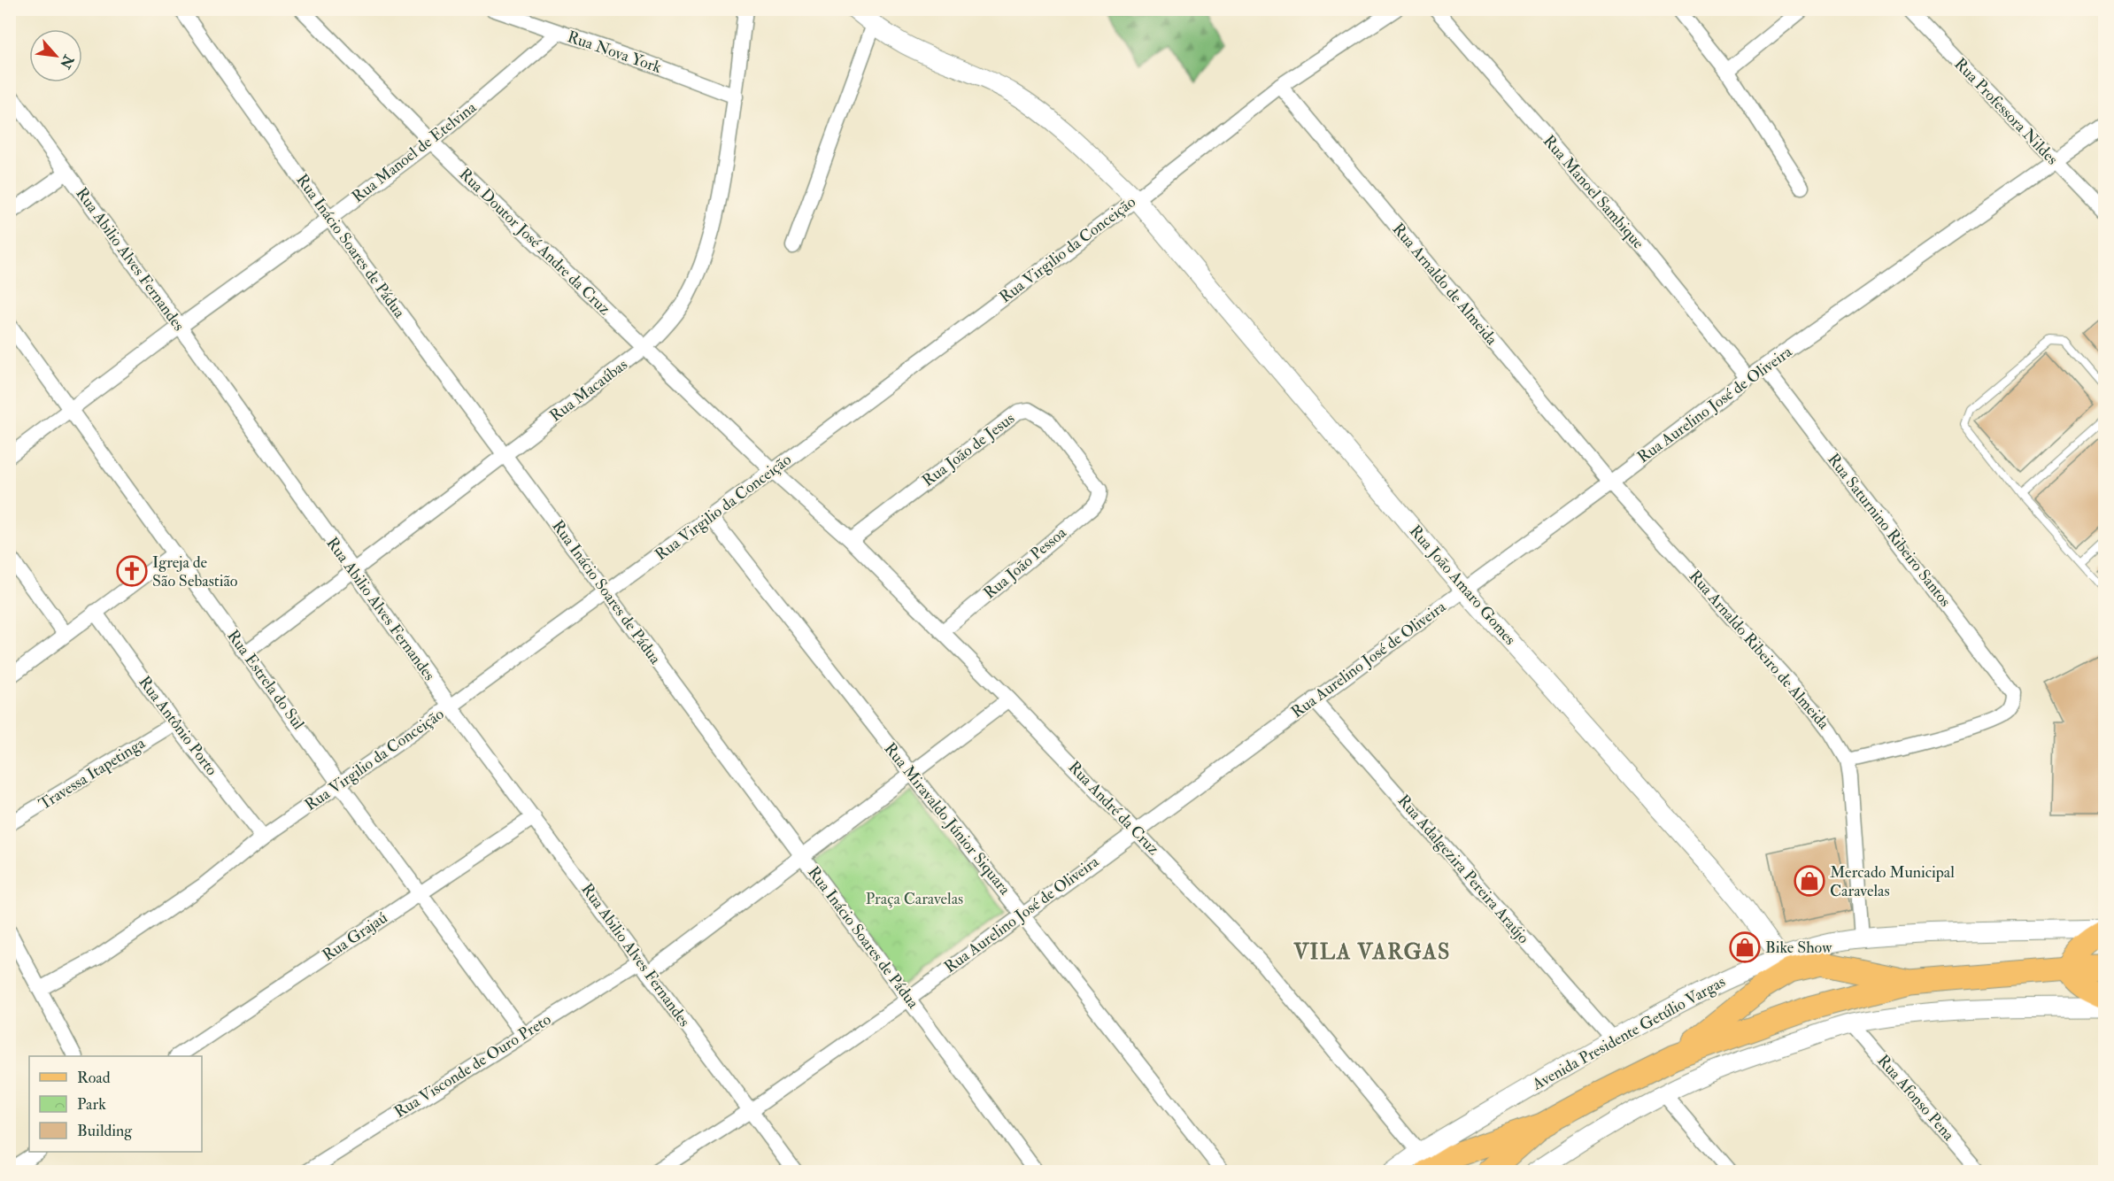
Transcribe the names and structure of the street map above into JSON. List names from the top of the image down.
{
  "streets": {
    "main road": ["Avenida Presidente Getúlio Vargas"],
    "street": [
      "Rua Nova York",
      "Rua Professora Nildes",
      "Rua Manoel de Etelvina",
      "Rua Manoel Sambique",
      "Rua Doutor José Andre da Cruz",
      "Rua Inácio Soares de Pádua",
      "Rua Virgilio da Conceição",
      "Rua Abilio Alves Fernandes",
      "Rua Arnaldo de Almeida",
      "Rua Macaúbas",
      "Rua Aurelino José de Oliveira",
      "Rua João de Jesus",
      "Rua Saturnino Ribeiro Santos",
      "Rua João Pessoa",
      "Rua João Amaro Gomes",
      "Rua Arnaldo Ribeiro de Almeida",
      "Rua Estrela do Sul",
      "Rua Antônio Porto",
      "Travessa Itapetinga",
      "Rua André da Cruz",
      "Rua Miravaldo Júnior Siquara",
      "Rua Adalgezira Pereira Araújo",
      "Rua Grajaú",
      "Rua Visconde de Ouro Preto",
      "Rua Afonso Pena"
    ]
  },
  "crossings": [
    ["Rua Nova York", "Rua Manoel de Etelvina"],
    ["Rua Nova York", "Rua Macaúbas"],
    ["Rua Professora Nildes", "Rua Aurelino José de Oliveira"],
    ["Rua Manoel de Etelvina", "Rua Doutor José Andre da Cruz"],
    ["Rua Manoel de Etelvina", "Rua Inácio Soares de Pádua"],
    ["Rua Manoel de Etelvina", "Rua Abilio Alves Fernandes"],
    ["Rua Manoel de Etelvina", "Rua Estrela do Sul"],
    ["Rua Manoel Sambique", "Rua Aurelino José de Oliveira"],
    ["Rua Doutor José Andre da Cruz", "Rua Virgilio da Conceição"],
    ["Rua Doutor José Andre da Cruz", "Rua Macaúbas"],
    ["Rua Doutor José Andre da Cruz", "Rua André da Cruz"],
    ["Rua Inácio Soares de Pádua", "Rua Virgilio da Conceição"],
    ["Rua Inácio Soares de Pádua", "Rua Macaúbas"],
    ["Rua Inácio Soares de Pádua", "Rua Aurelino José de Oliveira"],
    ["Rua Inácio Soares de Pádua", "Rua Visconde de Ouro Preto"],
    ["Rua Virgilio da Conceição", "Rua Abilio Alves Fernandes"],
    ["Rua Virgilio da Conceição", "Rua Arnaldo de Almeida"],
    ["Rua Virgilio da Conceição", "Rua João Amaro Gomes"],
    ["Rua Virgilio da Conceição", "Rua Estrela do Sul"],
    ["Rua Virgilio da Conceição", "Rua Antônio Porto"],
    ["Rua Virgilio da Conceição", "Rua André da Cruz"],
    ["Rua Virgilio da Conceição", "Rua Miravaldo Júnior Siquara"],
    ["Rua Abilio Alves Fernandes", "Rua Macaúbas"],
    ["Rua Abilio Alves Fernandes", "Rua Aurelino José de Oliveira"],
    ["Rua Abilio Alves Fernandes", "Rua Grajaú"],
    ["Rua Abilio Alves Fernandes", "Rua Visconde de Ouro Preto"],
    ["Rua Arnaldo de Almeida", "Rua Aurelino José de Oliveira"],
    ["Rua Arnaldo de Almeida", "Rua Arnaldo Ribeiro de Almeida"],
    ["Rua Macaúbas", "Rua Estrela do Sul"],
    ["Rua Aurelino José de Oliveira", "Rua Saturnino Ribeiro Santos"],
    ["Rua Aurelino José de Oliveira", "Rua João Amaro Gomes"],
    ["Rua Aurelino José de Oliveira", "Rua Arnaldo Ribeiro de Almeida"],
    ["Rua Aurelino José de Oliveira", "Rua André da Cruz"],
    ["Rua Aurelino José de Oliveira", "Rua Miravaldo Júnior Siquara"],
    ["Rua Aurelino José de Oliveira", "Rua Adalgezira Pereira Araújo"],
    ["Rua João de Jesus", "Rua João Pessoa"],
    ["Rua João de Jesus", "Rua André da Cruz"],
    ["Rua Saturnino Ribeiro Santos", "Rua Arnaldo Ribeiro de Almeida"],
    ["Rua João Pessoa", "Rua André da Cruz"],
    ["Rua João Amaro Gomes", "Avenida Presidente Getúlio Vargas"],
    ["Rua Arnaldo Ribeiro de Almeida", "Avenida Presidente Getúlio Vargas"],
    ["Rua Estrela do Sul", "Rua Grajaú"],
    ["Rua Estrela do Sul", "Rua Visconde de Ouro Preto"],
    ["Rua Antônio Porto", "Travessa Itapetinga"],
    ["Rua André da Cruz", "Avenida Presidente Getúlio Vargas"],
    ["Rua André da Cruz", "Rua Visconde de Ouro Preto"],
    ["Rua Miravaldo Júnior Siquara", "Rua Visconde de Ouro Preto"],
    ["Rua Adalgezira Pereira Araújo", "Avenida Presidente Getúlio Vargas"]
  ],
  "districts": ["VILA VARGAS"],
  "parks": ["Praça Caravelas"],
  "places": {
    "church": ["Igreja de São Sebastião"],
    "shop": ["Mercado Municipal Caravelas", "Bike Show"]
  },
  "legend": ["Road", "Park", "Building"],
  "north": "bottom right"
}
